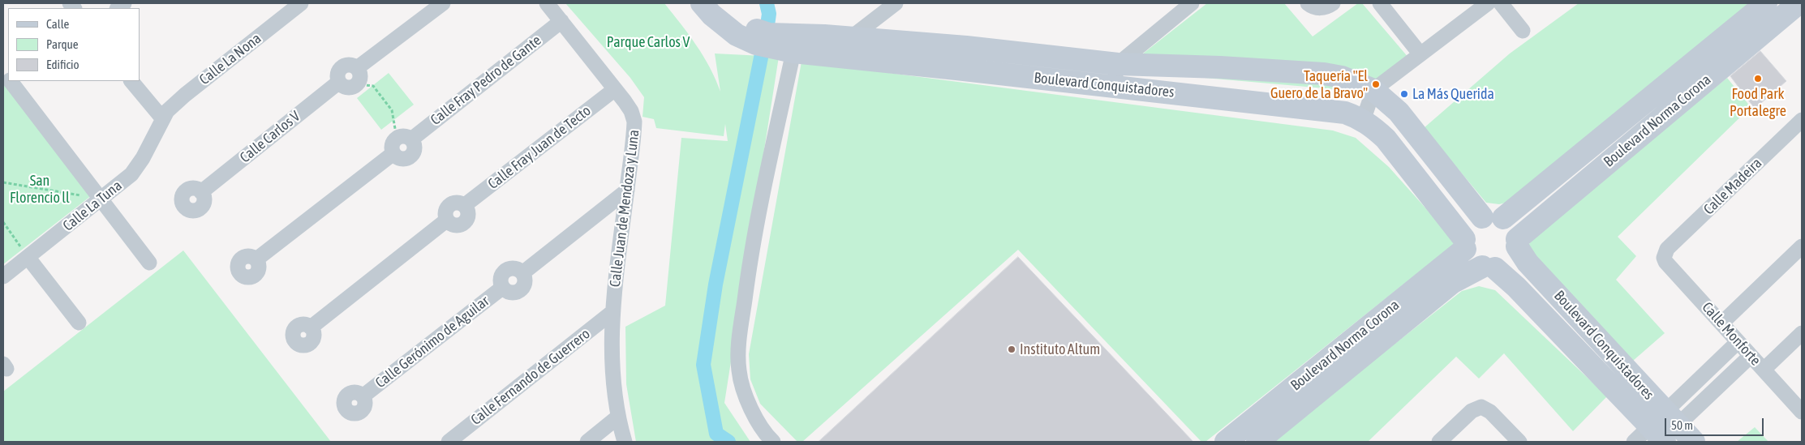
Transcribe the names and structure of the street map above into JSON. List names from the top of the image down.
{
  "streets": {
    "street": [
      "Calle La Nona",
      "Calle Fray Pedro de Gante",
      "Boulevard Conquistadores",
      "Boulevard Norma Corona",
      "Calle Carlos V",
      "Calle Fray Juan de Tecto",
      "Calle Madeira",
      "Calle La Tuna",
      "Calle Juan de Mendoza y Luna",
      "Calle Monforte",
      "Calle Gerónimo de Aguilar",
      "Calle Fernando de Guerrero"
    ]
  },
  "crossings": [
    ["Calle La Nona", "Calle La Tuna"],
    ["Calle Fray Pedro de Gante", "Calle Juan de Mendoza y Luna"],
    ["Boulevard Conquistadores", "Boulevard Norma Corona"],
    ["Calle Fray Juan de Tecto", "Calle Juan de Mendoza y Luna"],
    ["Calle Madeira", "Calle Monforte"],
    ["Calle Juan de Mendoza y Luna", "Calle Gerónimo de Aguilar"],
    ["Calle Juan de Mendoza y Luna", "Calle Fernando de Guerrero"]
  ],
  "parks": ["Parque Carlos V", "San Florencio ll"],
  "places": [
    "Food Park Portalegre",
    "Taquería \"El Guero de la Bravo\"",
    "La Más Querida",
    "Instituto Altum"
  ],
  "legend": ["Calle", "Parque", "Edificio"],
  "scale_bar": "50 m"
}
